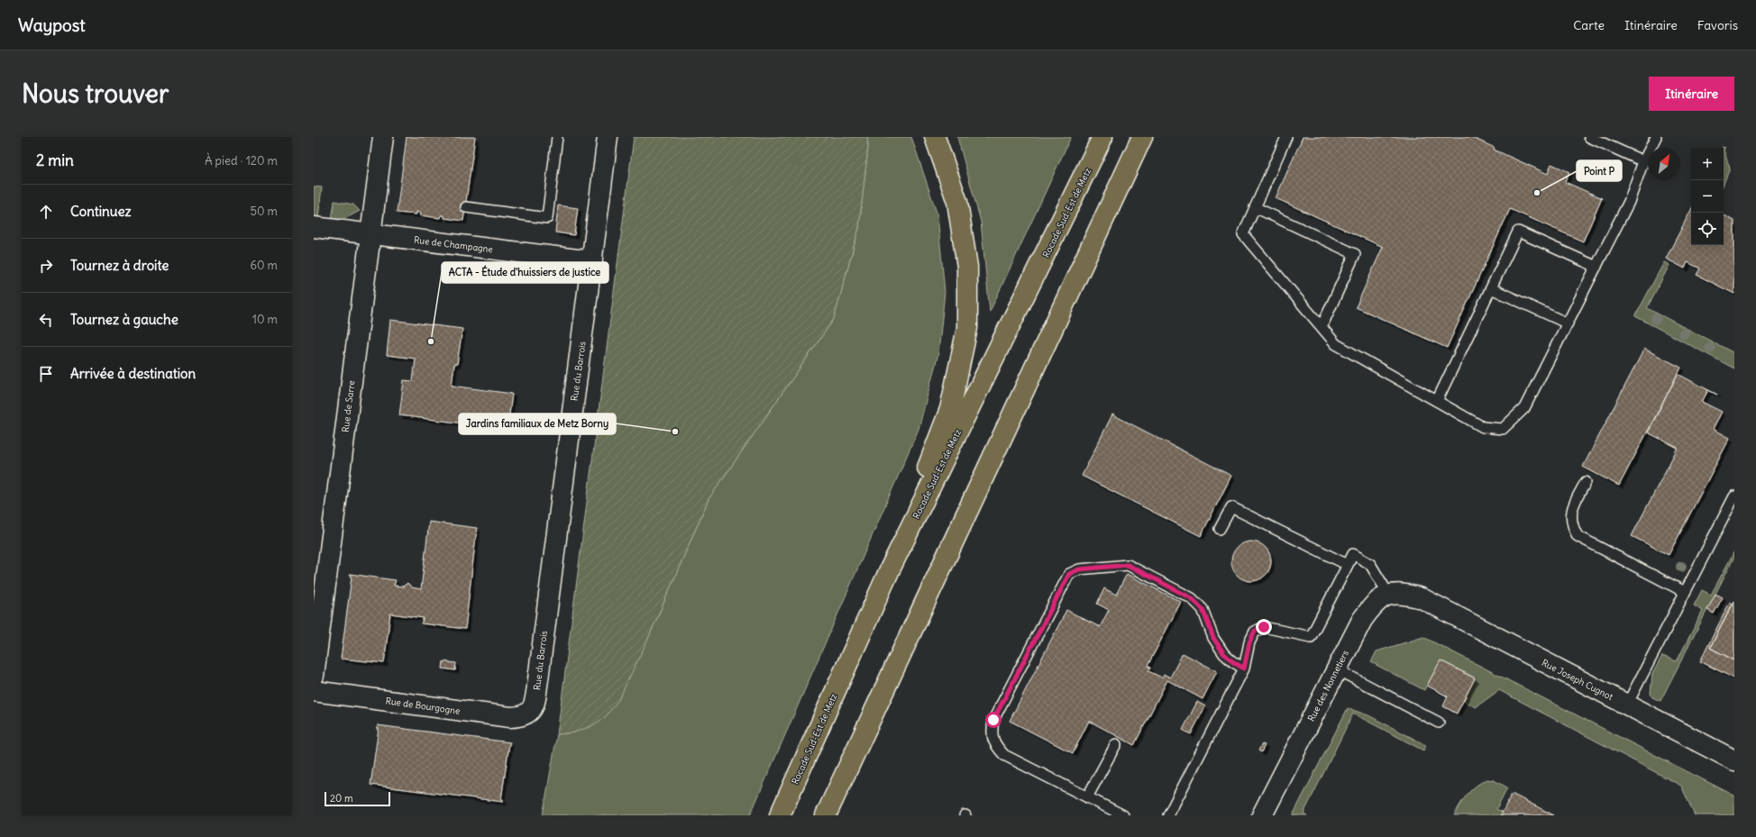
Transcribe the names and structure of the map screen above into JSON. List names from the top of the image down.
{
  "streets": {
    "highway": ["Rocade Sud-Est de Metz"],
    "street": [
      "Rue de Champagne",
      "Rue du Barrois",
      "Rue de Sarre",
      "Rue Joseph Cugnot",
      "Rue des Nonnetiers",
      "Rue de Bourgogne"
    ]
  },
  "crossings": [
    ["Rue de Champagne", "Rue du Barrois"],
    ["Rue de Champagne", "Rue de Sarre"],
    ["Rue du Barrois", "Rue de Bourgogne"],
    ["Rue Joseph Cugnot", "Rue des Nonnetiers"]
  ],
  "places": ["Point P", "ACTA - Étude d'huissiers de justice", "Jardins familiaux de Metz Borny"],
  "scale_bar": "20 m",
  "north": "top right",
  "page": {
    "header": "Waypost",
    "nav": ["Carte", "Itinéraire", "Favoris"],
    "buttons": "Itinéraire",
    "title": "Nous trouver",
    "heading": ["2 min", "À pied · 120 m"],
    "map_buttons": ["+", "−"],
    "list": [
      ["Continuez", "50 m"],
      ["Tournez à droite", "60 m"],
      ["Tournez à gauche", "10 m"],
      "Arrivée à destination"
    ],
    "scale": "20 m"
  }
}
